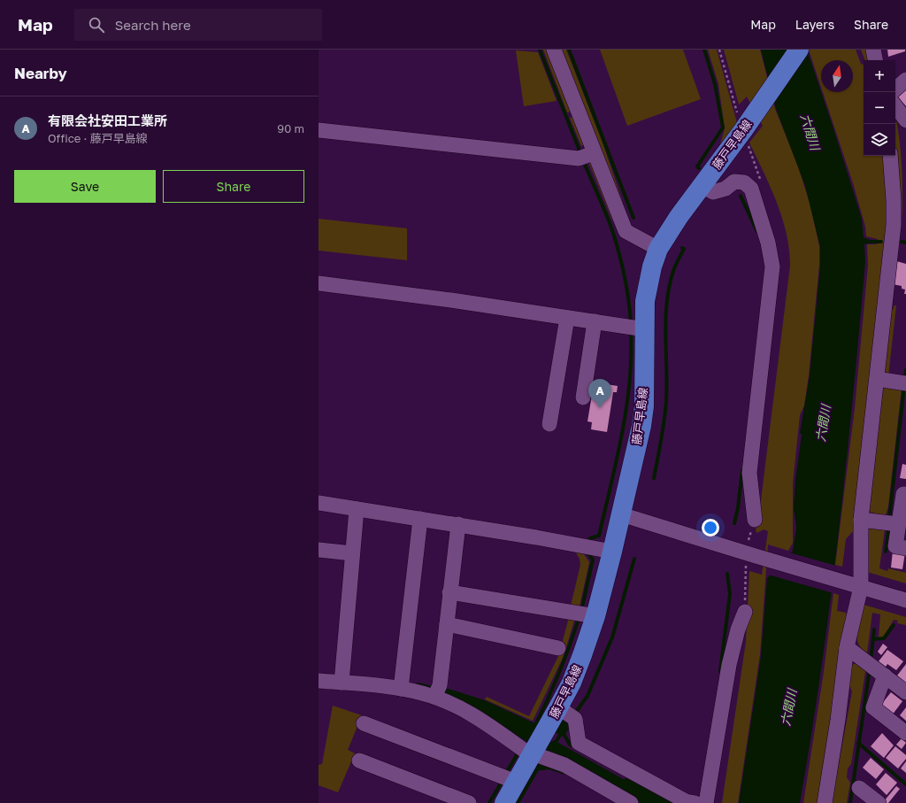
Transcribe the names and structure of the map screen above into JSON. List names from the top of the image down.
{
  "streets": {
    "main road": ["藤戸早島線"]
  },
  "water": ["六間川"],
  "north": "top",
  "page": {
    "header": "Map",
    "search": "Search here",
    "nav": ["Map", "Layers", "Share"],
    "heading": "Nearby",
    "map_buttons": ["+", "−"],
    "list": [
      {
        "mark": "A",
        "name": "有限会社安田工業所",
        "note": "Office · 藤戸早島線",
        "value": "90 m"
      }
    ],
    "buttons": ["Save", "Share"],
    "pins": "A"
  }
}
